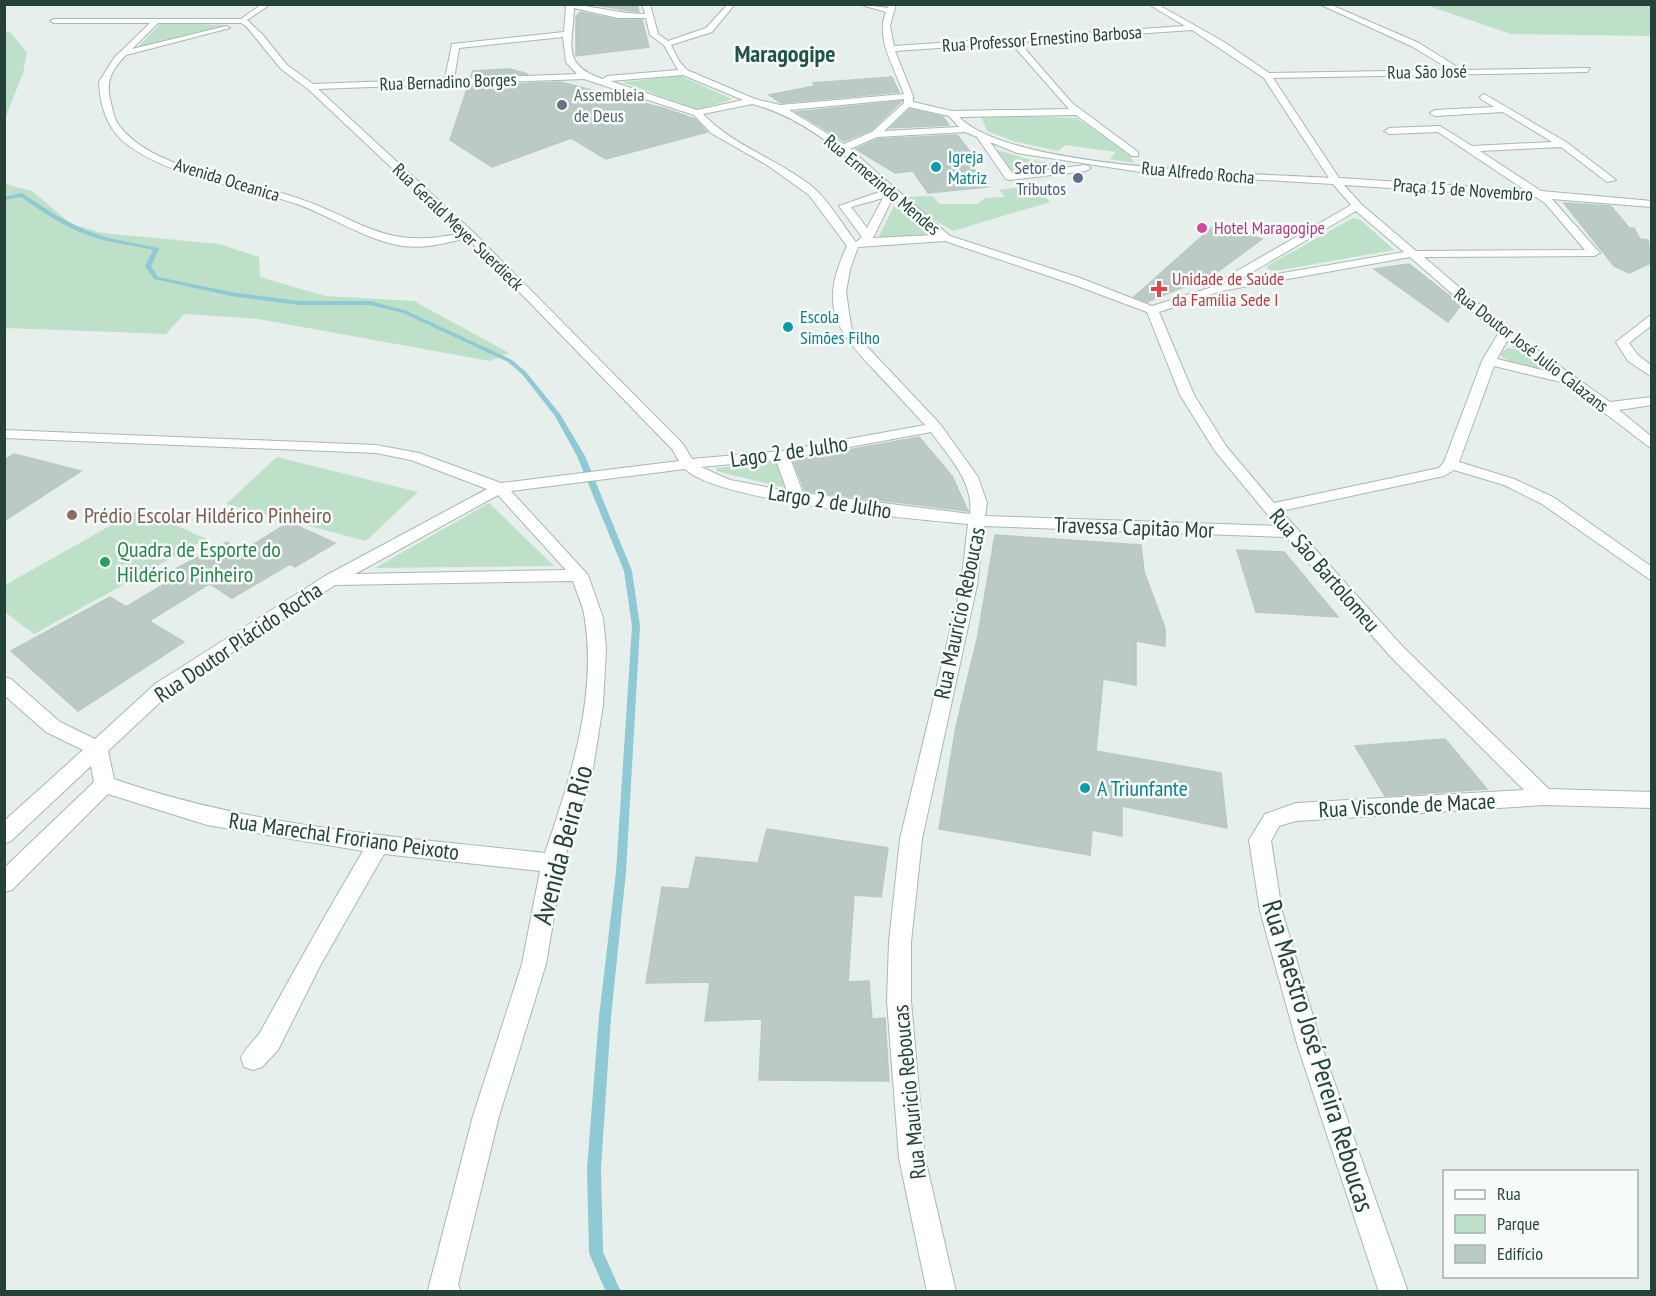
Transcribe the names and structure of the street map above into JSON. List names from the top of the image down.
{
  "streets": {
    "street": [
      "Rua Professor Ernestino Barbosa",
      "Rua São José",
      "Rua Bernadino Borges",
      "Rua Alfredo Rocha",
      "Avenida Oceanica",
      "Rua Ermezindo Mendes",
      "Praça 15 de Novembro",
      "Rua Gerald Meyer Suerdieck",
      "Rua Doutor José Julio Calazans",
      "Lago 2 de Julho",
      "Largo 2 de Julho",
      "Travessa Capitão Mor",
      "Rua São Bartolomeu",
      "Rua Mauricio Reboucas",
      "Rua Doutor Plácido Rocha",
      "Rua Visconde de Macae",
      "Rua Marechal Froriano Peixoto",
      "Avenida Beira Rio",
      "Rua Maestro José Pereira Reboucas"
    ]
  },
  "crossings": [
    ["Rua Bernadino Borges", "Rua Gerald Meyer Suerdieck"],
    ["Rua Alfredo Rocha", "Praça 15 de Novembro"],
    ["Avenida Oceanica", "Rua Gerald Meyer Suerdieck"],
    ["Rua Ermezindo Mendes", "Praça 15 de Novembro"],
    ["Rua Ermezindo Mendes", "Rua São Bartolomeu"],
    ["Praça 15 de Novembro", "Rua Doutor José Julio Calazans"],
    ["Praça 15 de Novembro", "Rua São Bartolomeu"],
    ["Rua Gerald Meyer Suerdieck", "Lago 2 de Julho"],
    ["Rua Gerald Meyer Suerdieck", "Largo 2 de Julho"],
    ["Lago 2 de Julho", "Largo 2 de Julho"],
    ["Lago 2 de Julho", "Rua Mauricio Reboucas"],
    ["Lago 2 de Julho", "Rua Doutor Plácido Rocha"],
    ["Largo 2 de Julho", "Travessa Capitão Mor"],
    ["Largo 2 de Julho", "Rua Mauricio Reboucas"],
    ["Travessa Capitão Mor", "Rua São Bartolomeu"],
    ["Travessa Capitão Mor", "Rua Mauricio Reboucas"],
    ["Rua São Bartolomeu", "Rua Visconde de Macae"],
    ["Rua Doutor Plácido Rocha", "Avenida Beira Rio"],
    ["Rua Visconde de Macae", "Rua Maestro José Pereira Reboucas"],
    ["Rua Marechal Froriano Peixoto", "Avenida Beira Rio"]
  ],
  "districts": ["Maragogipe"],
  "places": {
    "other": [
      "Assembleia de Deus",
      "Igreja Matriz",
      "Setor de Tributos",
      "Hotel Maragogipe",
      "Escola Simões Filho",
      "Prédio Escolar Hildérico Pinheiro",
      "Quadra de Esporte do Hildérico Pinheiro",
      "A Triunfante"
    ],
    "health": ["Unidade de Saúde da Família Sede I"]
  },
  "legend": ["Rua", "Parque", "Edifício"]
}
